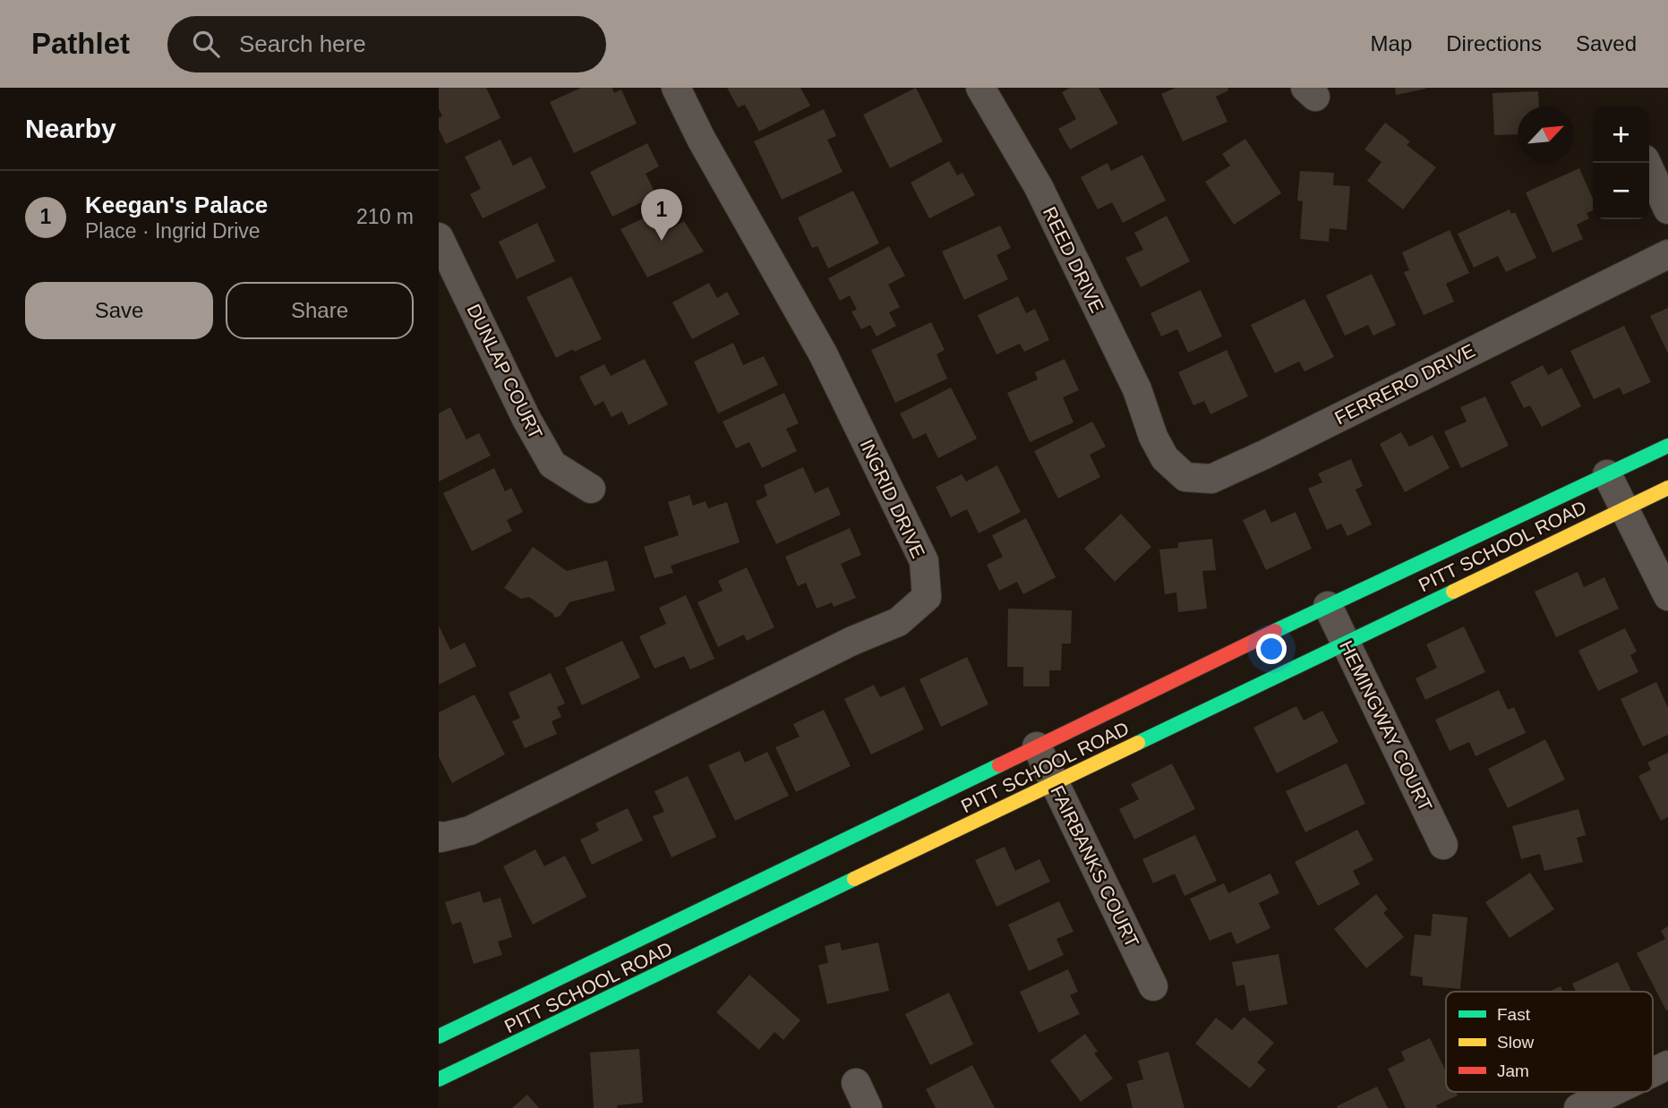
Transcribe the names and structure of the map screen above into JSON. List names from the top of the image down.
{
  "streets": {
    "main road": ["PITT SCHOOL ROAD"],
    "street": [
      "REED DRIVE",
      "DUNLAP COURT",
      "FERRERO DRIVE",
      "INGRID DRIVE",
      "HEMINGWAY COURT",
      "FAIRBANKS COURT"
    ]
  },
  "crossings": [
    ["REED DRIVE", "FERRERO DRIVE"],
    ["PITT SCHOOL ROAD", "HEMINGWAY COURT"],
    ["PITT SCHOOL ROAD", "FAIRBANKS COURT"]
  ],
  "legend": ["Fast", "Slow", "Jam"],
  "north": "top right",
  "page": {
    "header": "Pathlet",
    "search": "Search here",
    "nav": ["Map", "Directions", "Saved"],
    "heading": "Nearby",
    "map_buttons": ["+", "−"],
    "list": [
      {
        "mark": "1",
        "name": "Keegan's Palace",
        "note": "Place · Ingrid Drive",
        "value": "210 m"
      }
    ],
    "pins": "1",
    "buttons": ["Save", "Share"]
  }
}
